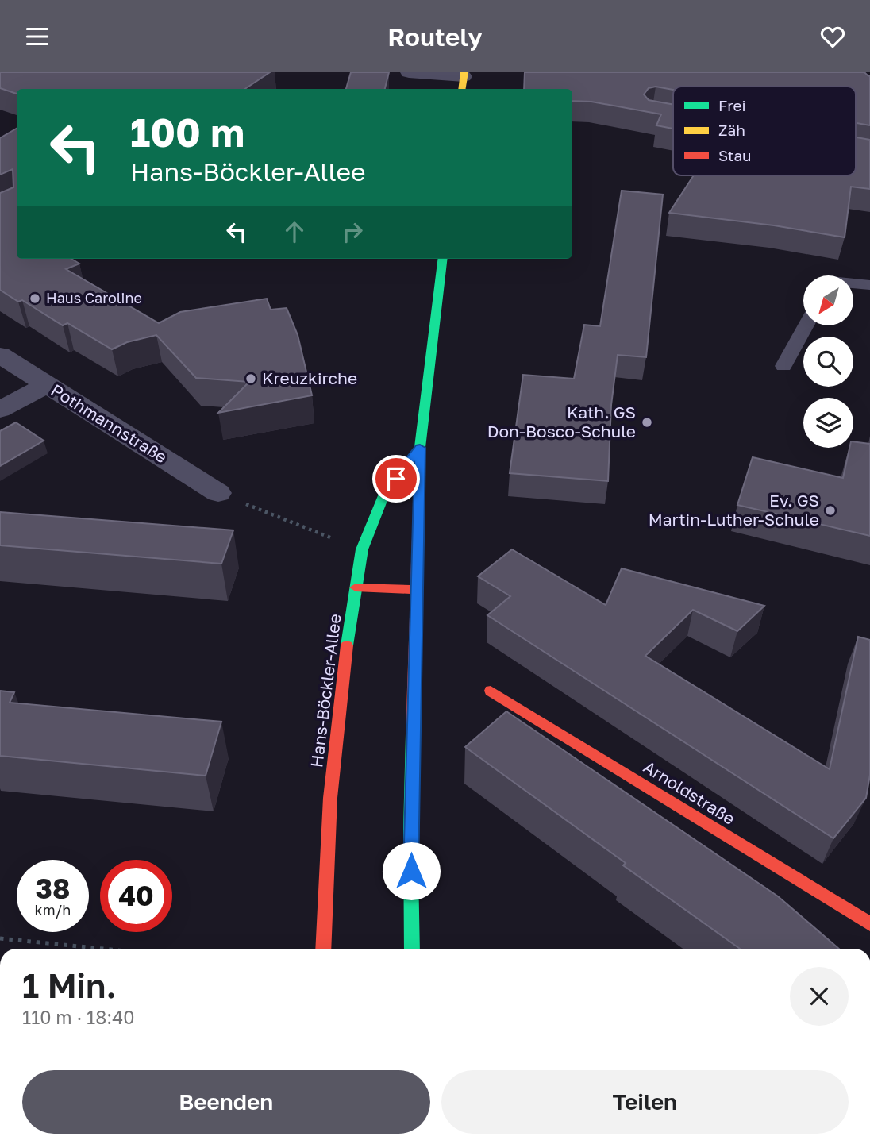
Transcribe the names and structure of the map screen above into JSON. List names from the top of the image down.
{
  "streets": {
    "street": ["Pothmannstraße", "Hans-Böckler-Allee", "Arnoldstraße"]
  },
  "places": [
    "Haus Caroline",
    "Kreuzkirche",
    "Kath. GS Don-Bosco-Schule",
    "Ev. GS Martin-Luther-Schule"
  ],
  "legend": ["Frei", "Zäh", "Stau"],
  "north": "bottom left",
  "page": {
    "header": "Routely",
    "turn": ["100 m", "Hans-Böckler-Allee"],
    "speed": "38 km/h",
    "limit": "40",
    "heading": ["1 Min.", "110 m · 18:40"],
    "buttons": ["Beenden", "Teilen"]
  }
}
